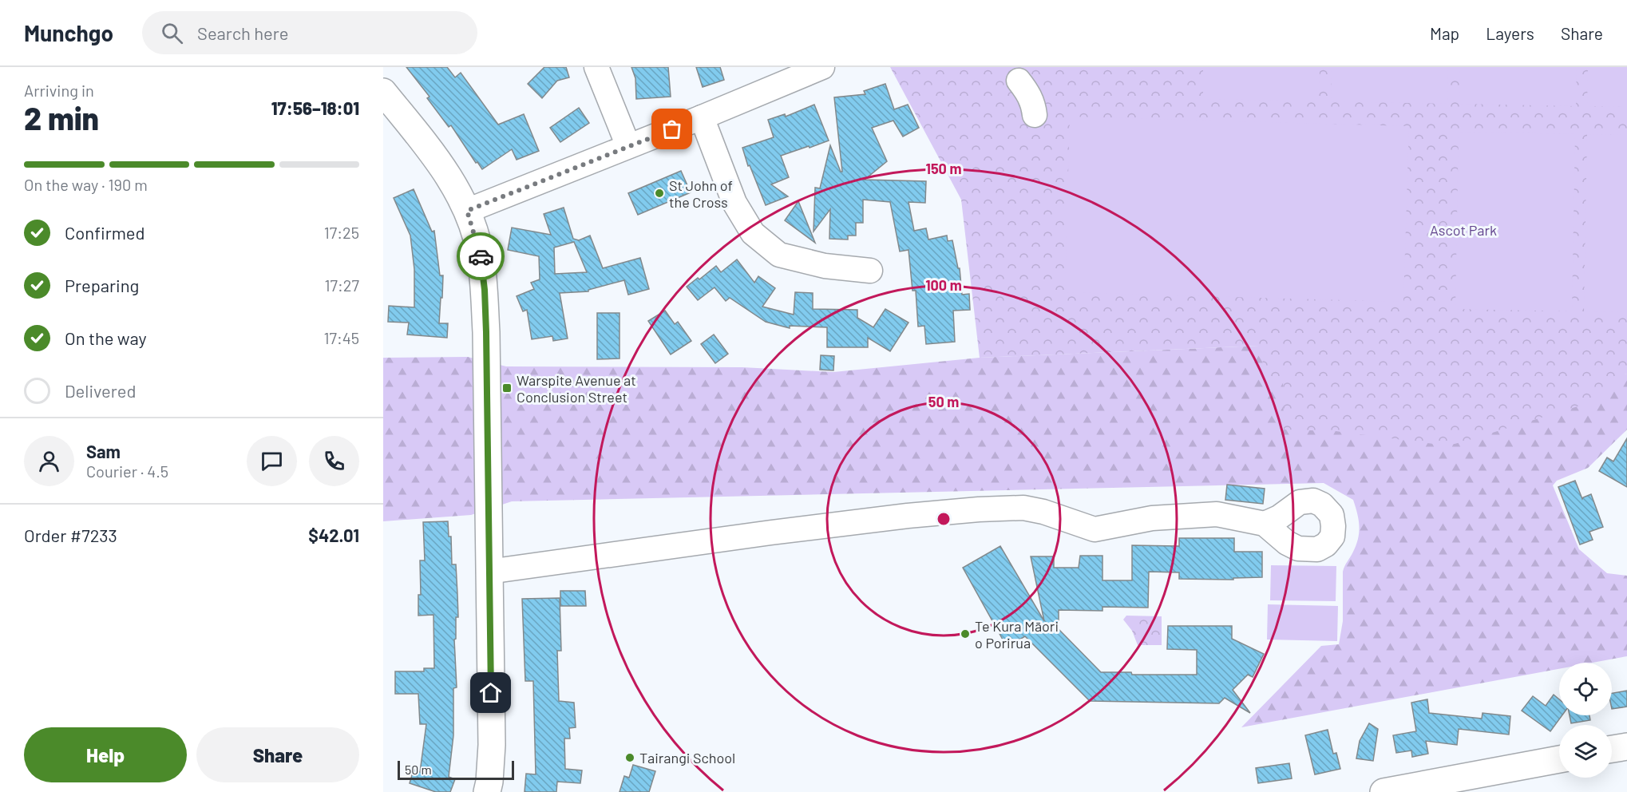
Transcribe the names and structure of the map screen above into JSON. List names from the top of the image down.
{
  "parks": ["Ascot Park"],
  "places": {
    "other": ["St John of the Cross", "Te Kura Māori o Porirua", "Tairangi School"],
    "transit": ["Warspite Avenue at Conclusion Street"]
  },
  "scale_bar": "50 m",
  "page": {
    "header": "Munchgo",
    "search": "Search here",
    "nav": ["Map", "Layers", "Share"],
    "heading": ["2 min", "Arriving in", "17:56–18:01"],
    "panel": [
      "Sam",
      "Courier · 4.5",
      "Order #7233",
      "$42.01"
    ],
    "bar": "On the way · 190 m",
    "list": [
      ["Confirmed", "17:25"],
      ["Preparing", "17:27"],
      ["On the way", "17:45"],
      "Delivered"
    ],
    "buttons": ["Help", "Share"],
    "scale": "50 m"
  },
  "rings": ["150 m", "100 m", "50 m"]
}
